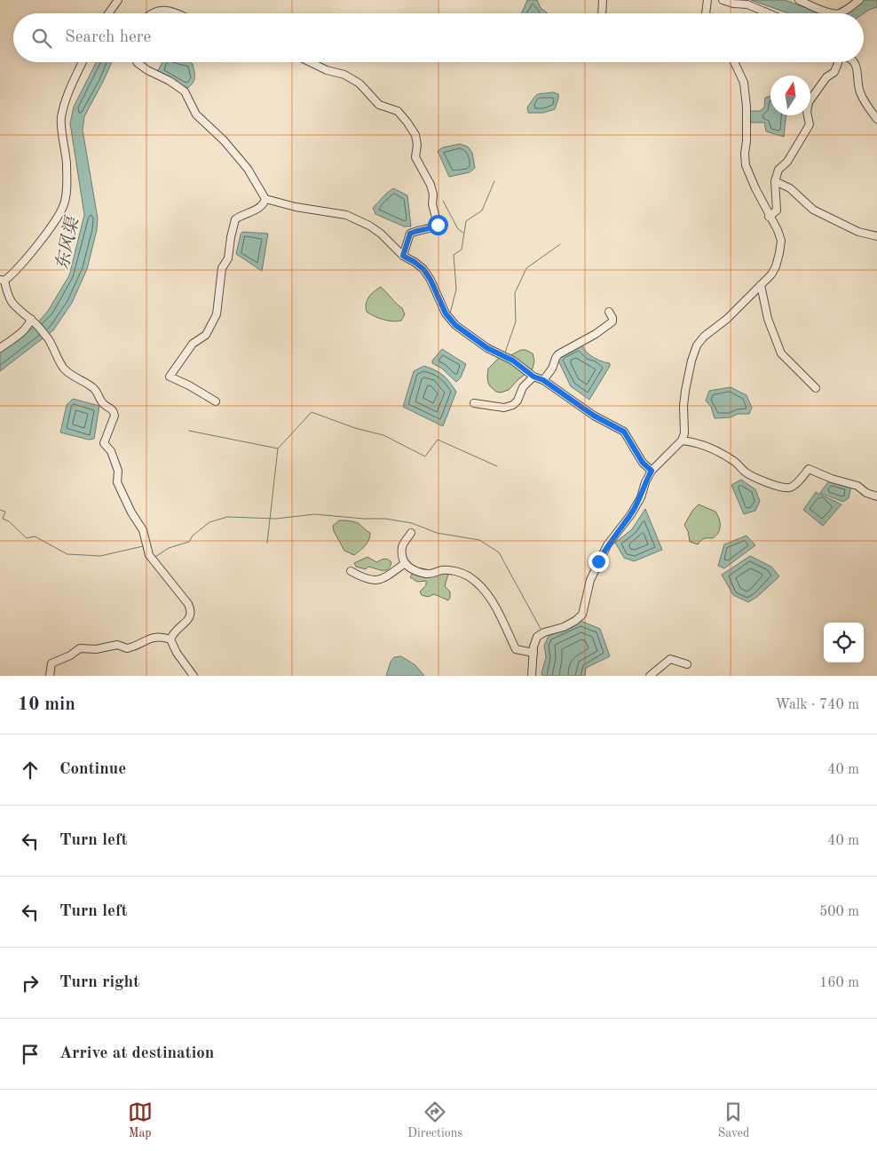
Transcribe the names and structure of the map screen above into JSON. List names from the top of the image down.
{
  "water": ["东风渠"],
  "north": "top",
  "page": {
    "search": "Search here",
    "heading": ["10 min", "Walk · 740 m"],
    "list": [
      ["Continue", "40 m"],
      ["Turn left", "40 m"],
      ["Turn left", "500 m"],
      ["Turn right", "160 m"],
      "Arrive at destination"
    ],
    "nav": ["Map", "Directions", "Saved"]
  }
}
